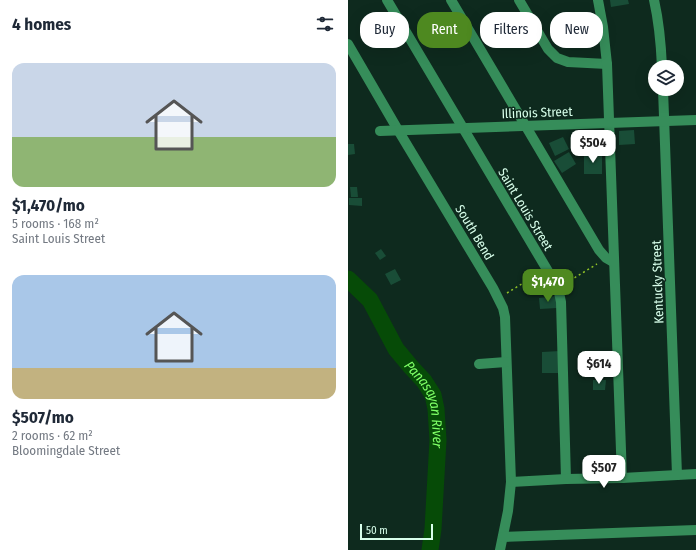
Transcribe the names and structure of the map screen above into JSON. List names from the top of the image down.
{
  "streets": {
    "street": [
      "Illinois Street",
      "Saint Louis Street",
      "South Bend",
      "Kentucky Street"
    ]
  },
  "crossings": [
    ["Illinois Street", "Saint Louis Street"],
    ["Illinois Street", "South Bend"],
    ["Illinois Street", "Kentucky Street"]
  ],
  "water": ["Panasayan River"],
  "scale_bar": "50 m",
  "page": {
    "heading": "4 homes",
    "chip": [
      "Buy",
      "Rent",
      "Filters",
      "New"
    ],
    "list": [
      {
        "name": "$1,470/mo",
        "note": "5 rooms · 168 m² · Saint Louis Street"
      },
      {
        "name": "$507/mo",
        "note": "2 rooms · 62 m² · Bloomingdale Street"
      }
    ],
    "price": [
      "$504",
      "$1,470",
      "$614",
      "$507"
    ],
    "scale": "50 m"
  }
}
